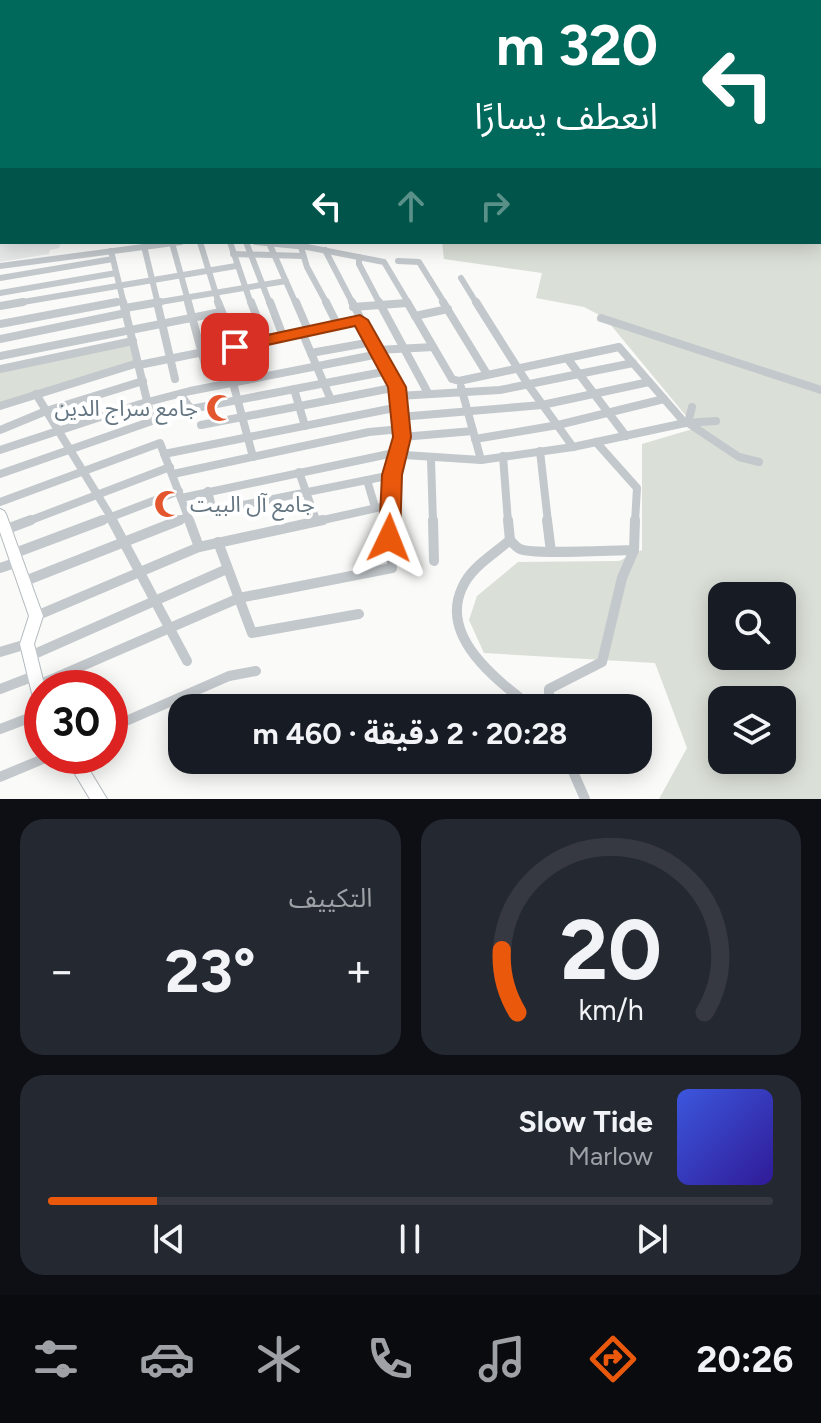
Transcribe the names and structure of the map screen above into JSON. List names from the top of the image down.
{
  "places": {
    "mosque": ["جامع سراج الدين", "جامع آل البيت"]
  },
  "page": {
    "turn": ["320 m", "انعطف يسارًا"],
    "limit": "30",
    "trip": "20:28 · 2 دقيقة · 460 m",
    "tile": "التكييف",
    "heat": ["−", "23°", "+"],
    "song": ["Slow Tide", "Marlow"],
    "tabs": "20:26",
    "gauge": ["20", "km/h"]
  }
}
